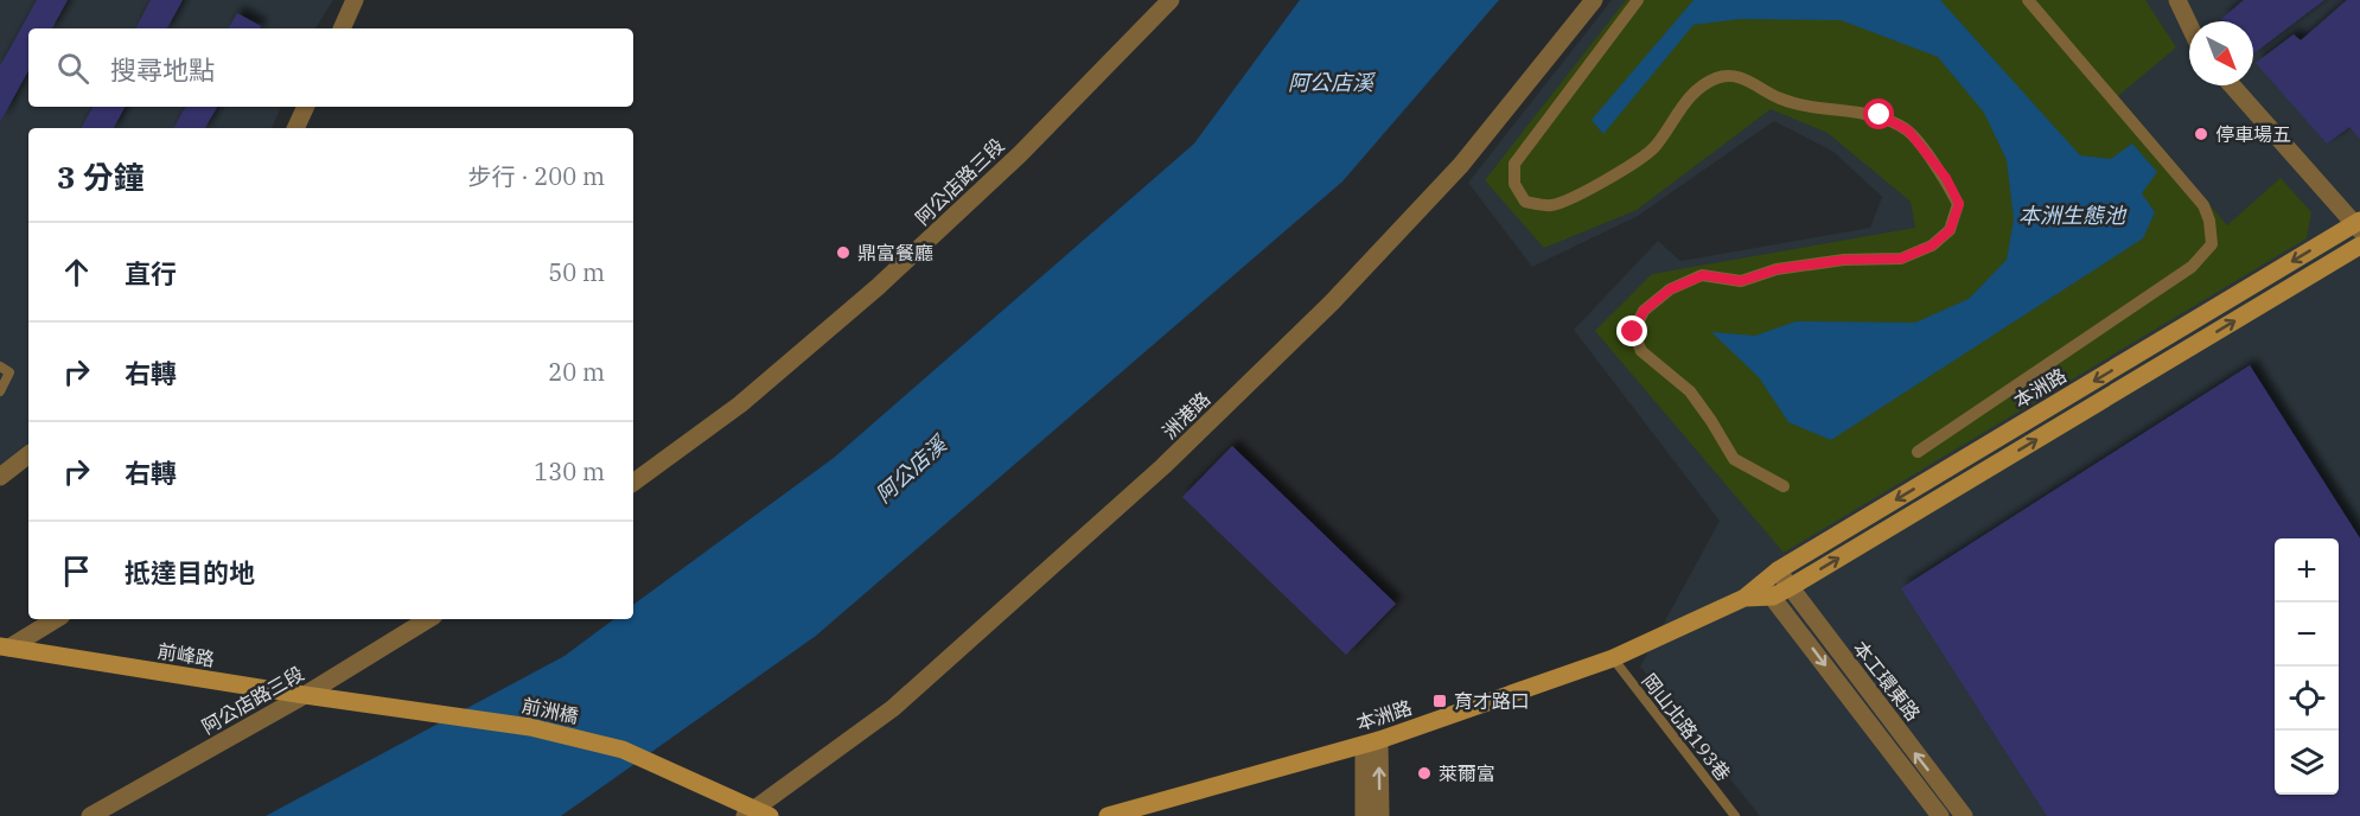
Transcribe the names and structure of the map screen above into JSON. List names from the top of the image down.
{
  "streets": {
    "main road": ["本洲路", "前峰路", "前洲橋"],
    "street": ["阿公店路三段", "洲港路", "本工環東路"],
    "lane": ["岡山北路193巷"]
  },
  "crossings": [
    ["阿公店路三段", "前峰路"],
    ["本洲路", "本工環東路"],
    ["本洲路", "岡山北路193巷"],
    ["洲港路", "前洲橋"],
    ["前峰路", "前洲橋"]
  ],
  "water": ["阿公店溪", "本洲生態池"],
  "places": {
    "other": ["停車場五", "鼎富餐廳", "萊爾富"],
    "transit": ["育才路口"]
  },
  "north": "bottom right",
  "page": {
    "search": "搜尋地點",
    "heading": ["3 分鐘", "步行 · 200 m"],
    "list": [
      ["直行", "50 m"],
      ["右轉", "20 m"],
      ["右轉", "130 m"],
      "抵達目的地"
    ],
    "map_buttons": ["+", "−"]
  }
}
